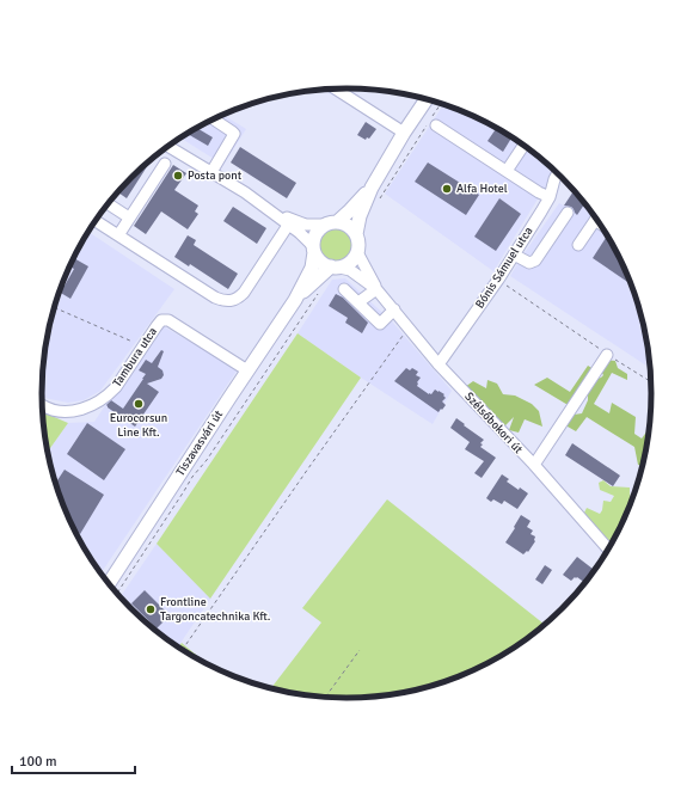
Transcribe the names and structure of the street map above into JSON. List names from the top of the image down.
{
  "streets": {
    "main road": ["Tiszavasvári út"],
    "street": ["Bónis Sámuel utca", "Tambura utca", "Szélsőbokori út"]
  },
  "crossings": [
    ["Bónis Sámuel utca", "Szélsőbokori út"],
    ["Tambura utca", "Tiszavasvári út"]
  ],
  "places": [
    "Posta pont",
    "Alfa Hotel",
    "Eurocorsun Line Kft.",
    "Frontline Targoncatechnika Kft."
  ],
  "scale_bar": "100 m"
}
